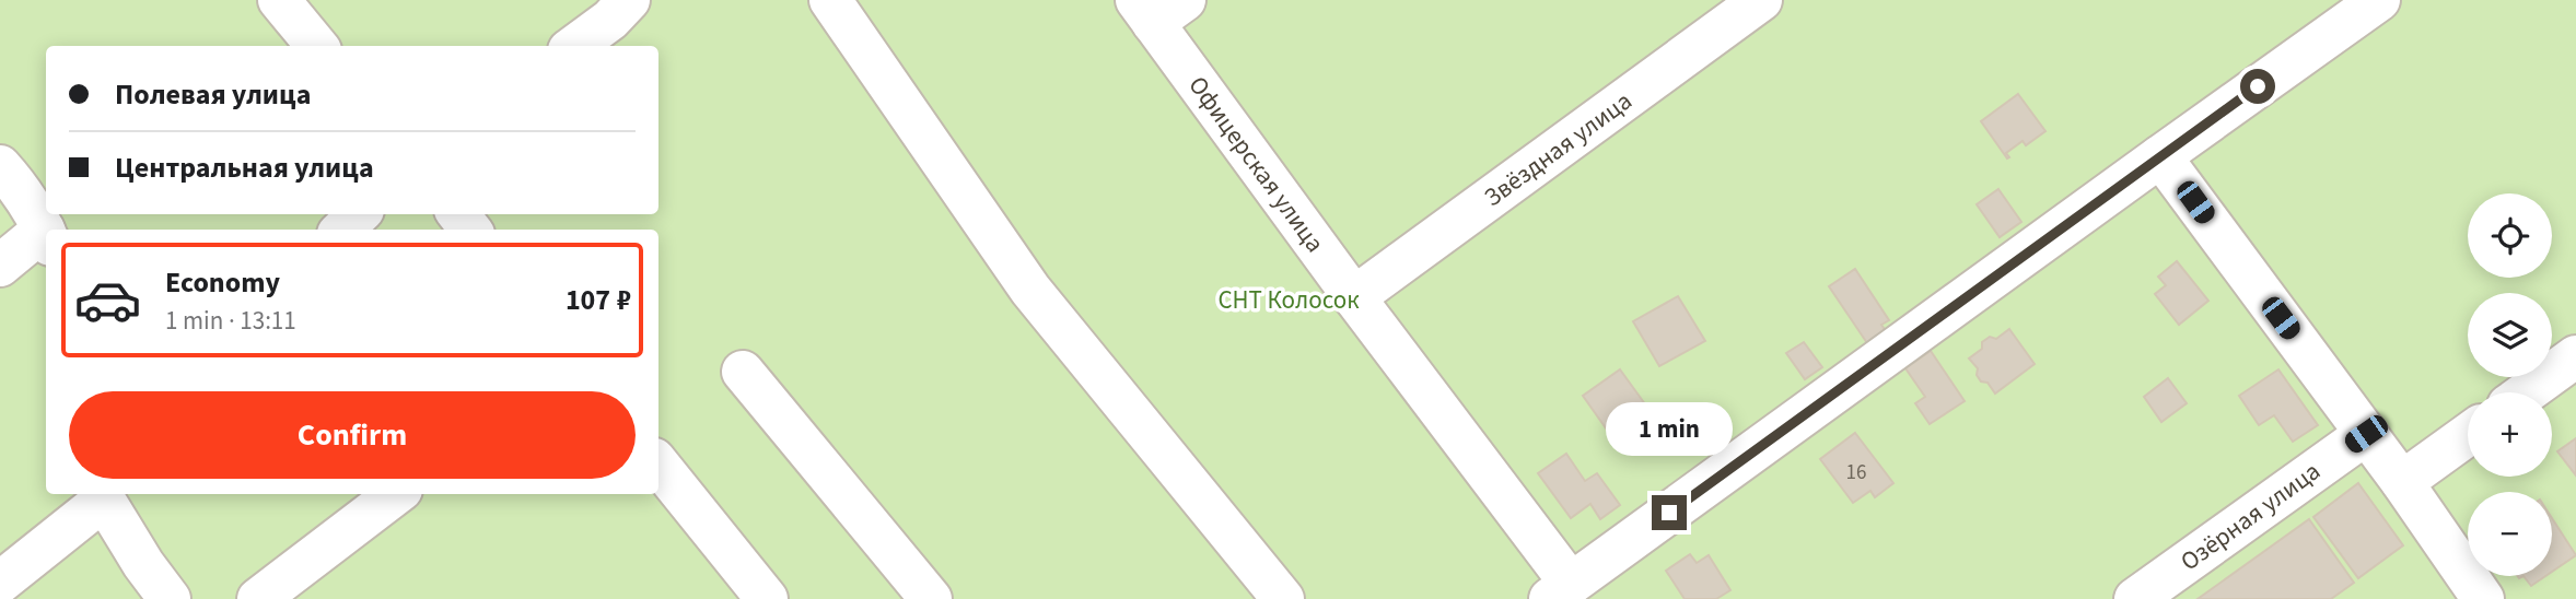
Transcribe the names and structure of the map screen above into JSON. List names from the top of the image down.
{
  "streets": {
    "street": ["Звёздная улица", "Офицерская улица", "Озёрная улица"]
  },
  "crossings": [
    ["Звёздная улица", "Офицерская улица"]
  ],
  "parks": ["СНТ Колосок"],
  "house_numbers": ["16"],
  "page": {
    "banner": ["Полевая улица", "Центральная улица"],
    "map_buttons": ["+", "−"],
    "list": [
      {
        "name": "Economy",
        "note": "1 min · 13:11",
        "value": "107 ₽"
      }
    ],
    "buttons": "Confirm",
    "bubble": "1 min"
  }
}
